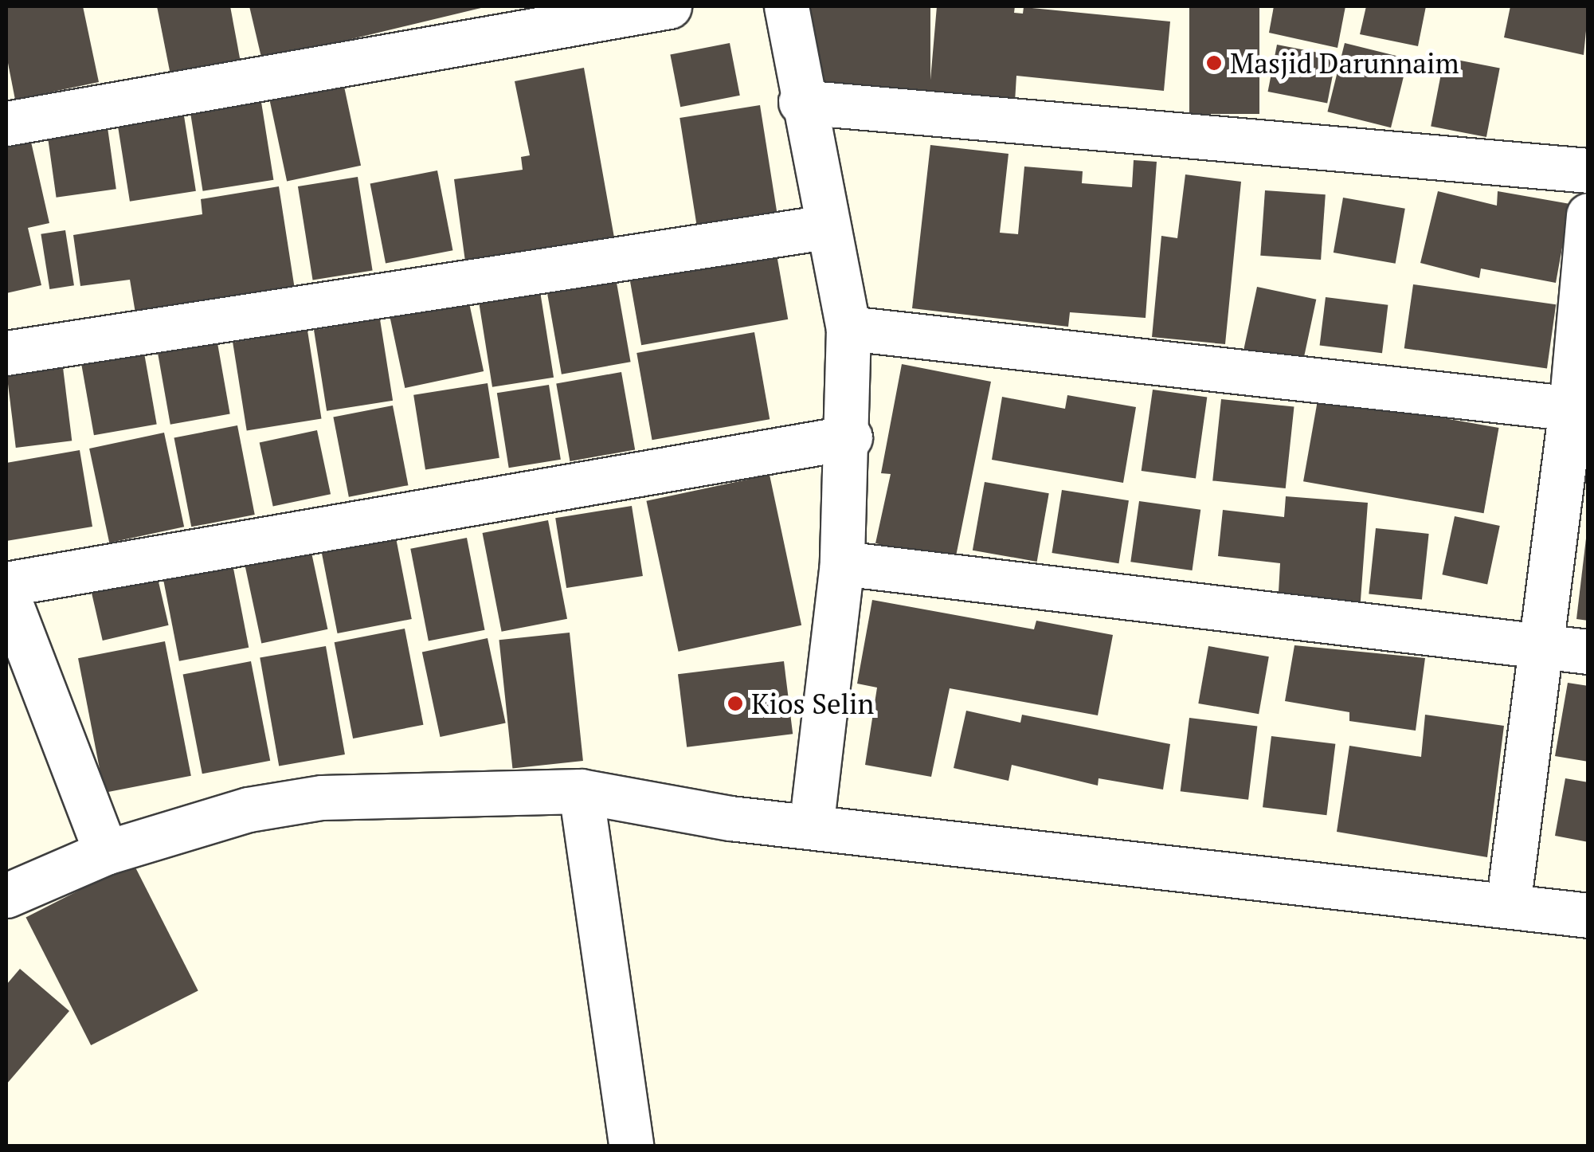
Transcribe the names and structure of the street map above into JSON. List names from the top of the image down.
{
  "places": ["Masjid Darunnaim", "Kios Selin"]
}
